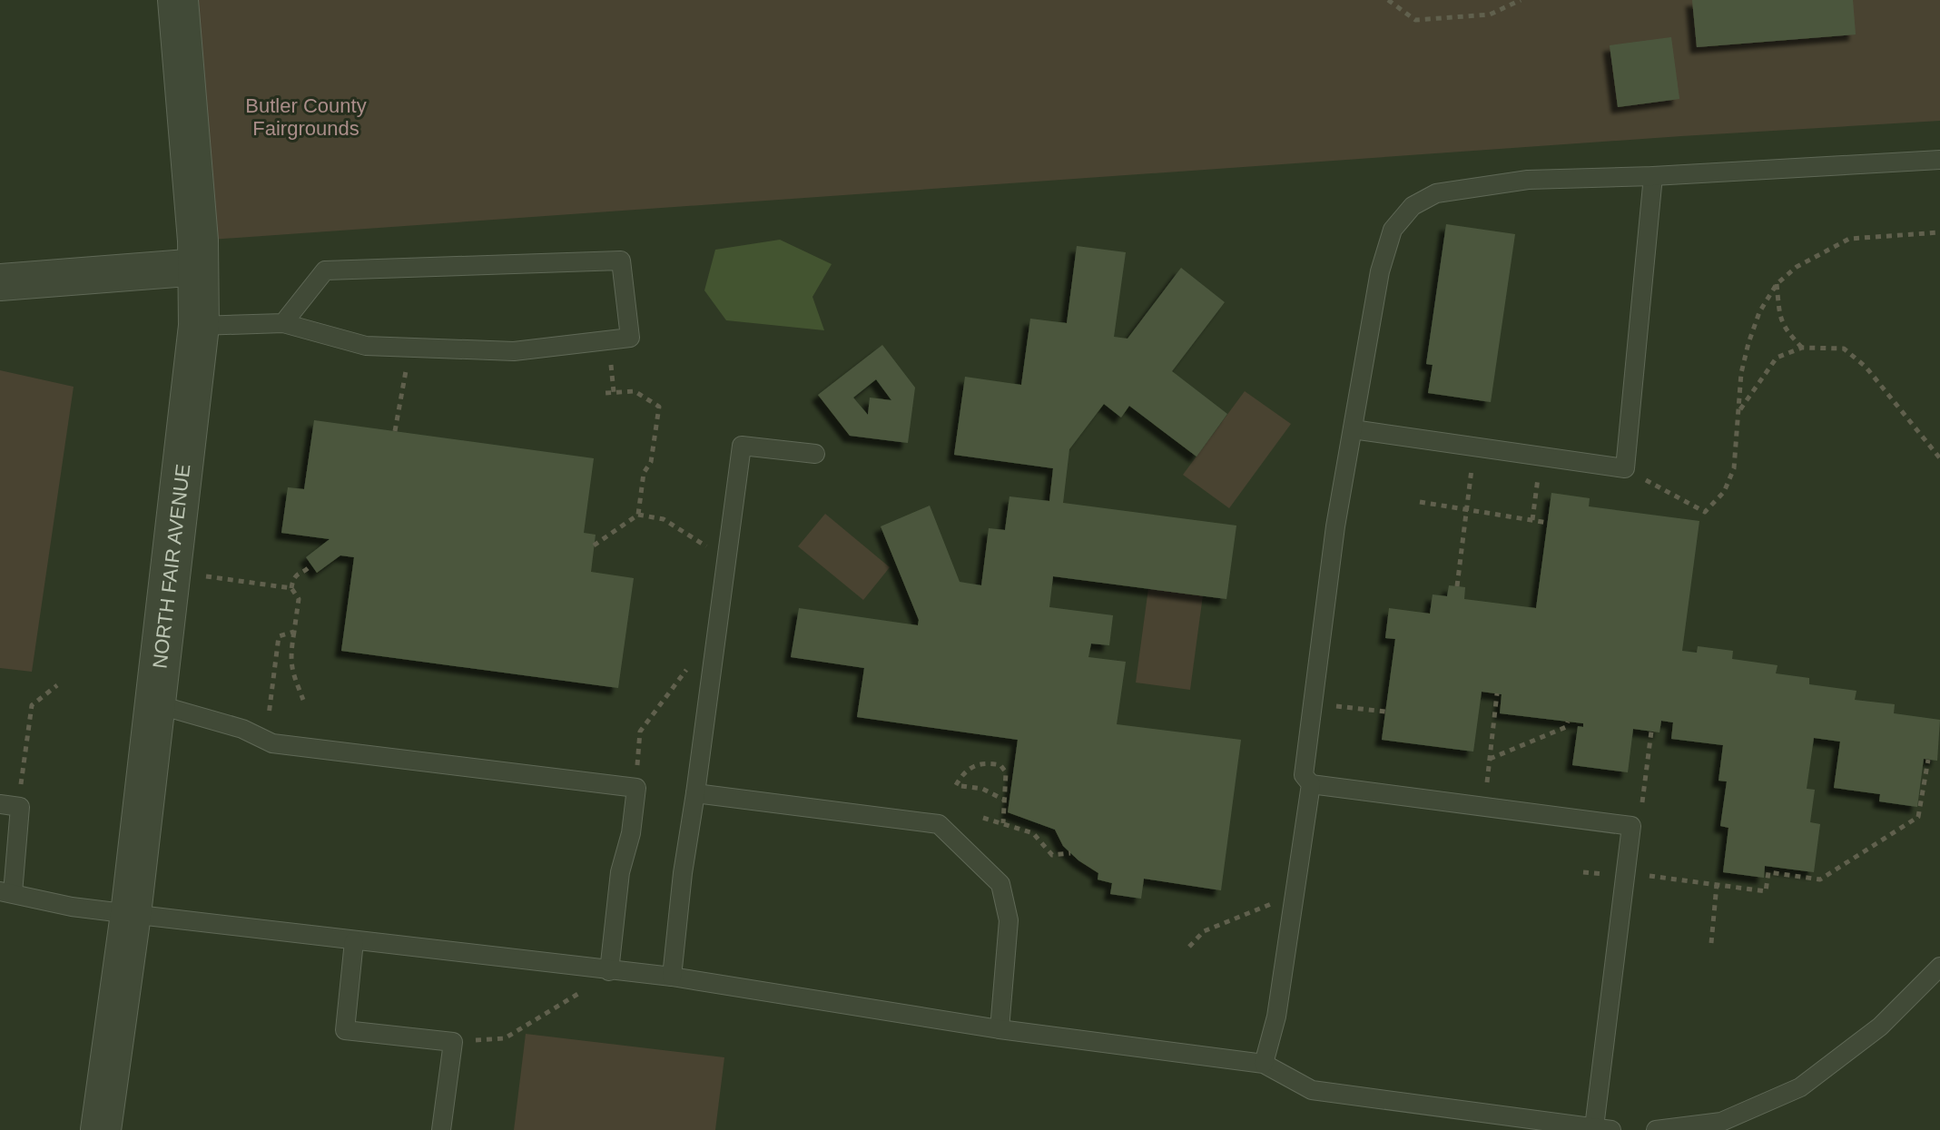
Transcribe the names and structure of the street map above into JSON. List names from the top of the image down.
{
  "streets": {
    "street": ["NORTH FAIR AVENUE"]
  },
  "parks": ["Butler County Fairgrounds"]
}
